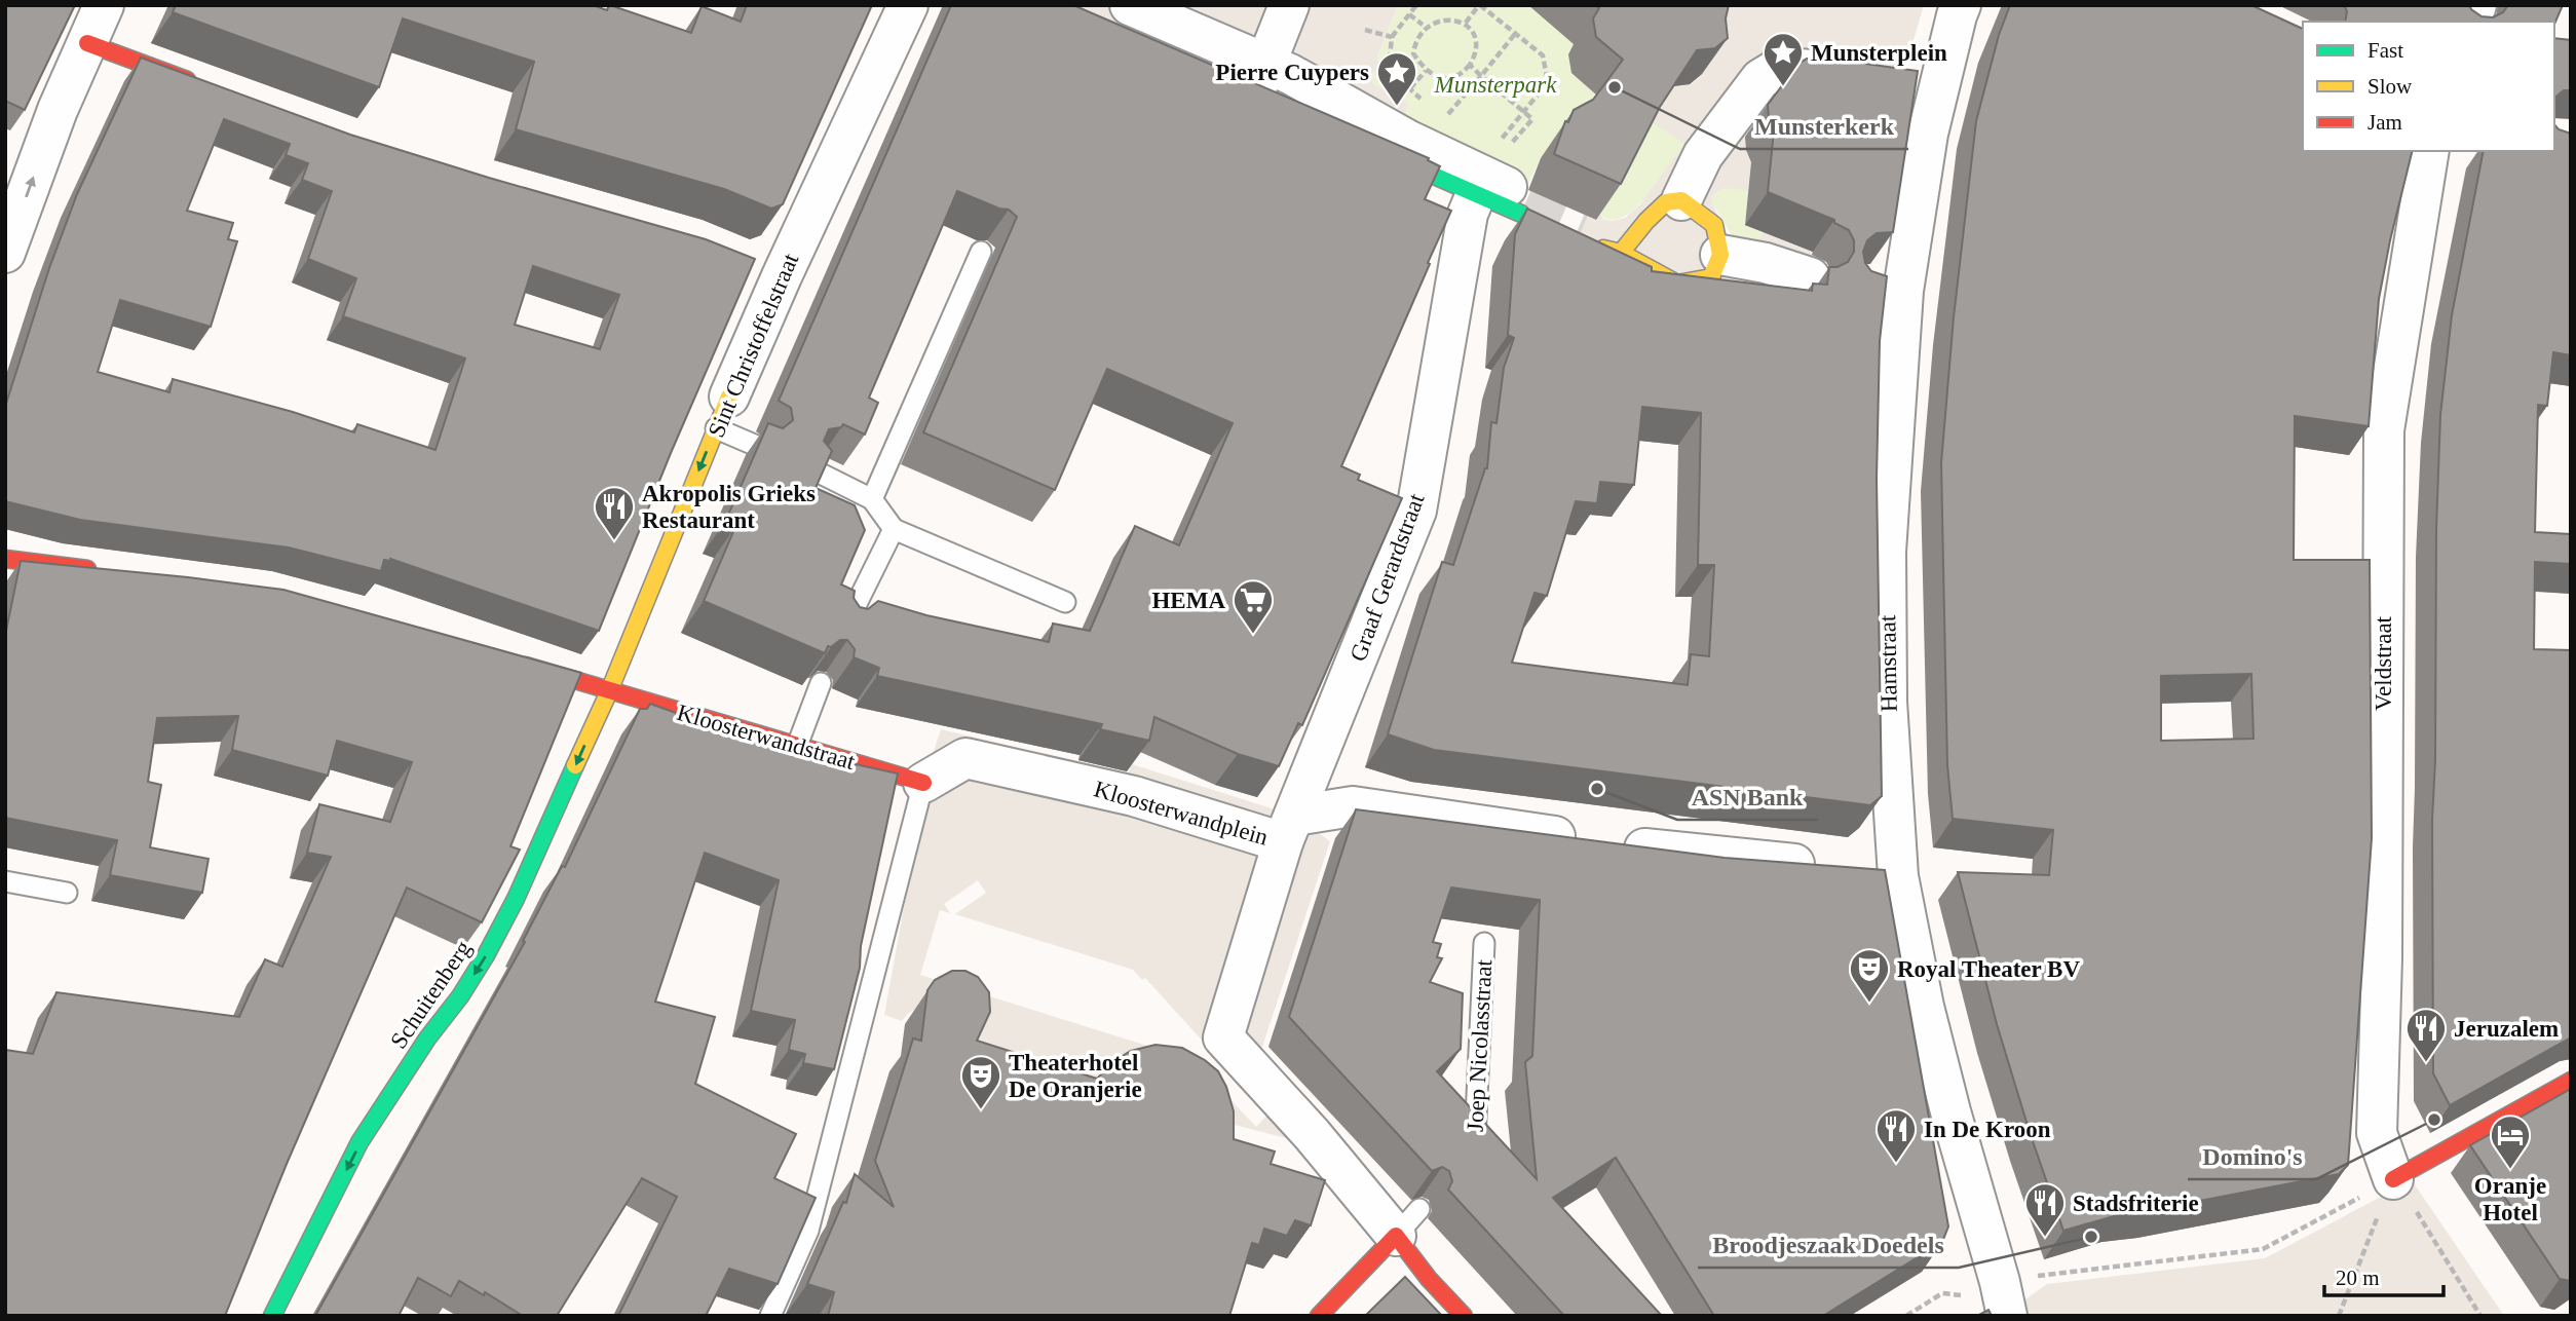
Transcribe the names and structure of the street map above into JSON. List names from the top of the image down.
{
  "streets": {
    "street": [
      "Sint Christoffelstraat",
      "Graaf Gerardstraat",
      "Hamstraat",
      "Veldstraat",
      "Kloosterwandstraat",
      "Kloosterwandplein",
      "Schuitenberg"
    ],
    "lane": ["Joep Nicolasstraat"]
  },
  "crossings": [
    ["Sint Christoffelstraat", "Kloosterwandstraat"],
    ["Sint Christoffelstraat", "Schuitenberg"],
    ["Graaf Gerardstraat", "Kloosterwandplein"],
    ["Kloosterwandstraat", "Kloosterwandplein"],
    ["Kloosterwandstraat", "Schuitenberg"]
  ],
  "one_way": ["Sint Christoffelstraat", "Schuitenberg"],
  "parks": ["Munsterpark"],
  "places": {
    "other": [
      "Munsterkerk",
      "ASN Bank",
      "Domino's",
      "Broodjeszaak Doedels"
    ],
    "place": ["Munsterplein", "Pierre Cuypers"],
    "restaurant": [
      "Akropolis Grieks Restaurant",
      "Jeruzalem",
      "In De Kroon",
      "Stadsfriterie"
    ],
    "supermarket": ["HEMA"],
    "theatre": ["Royal Theater BV", "Theaterhotel De Oranjerie"],
    "hotel": ["Oranje Hotel"]
  },
  "legend": ["Fast", "Slow", "Jam"],
  "scale_bar": "20 m"
}
